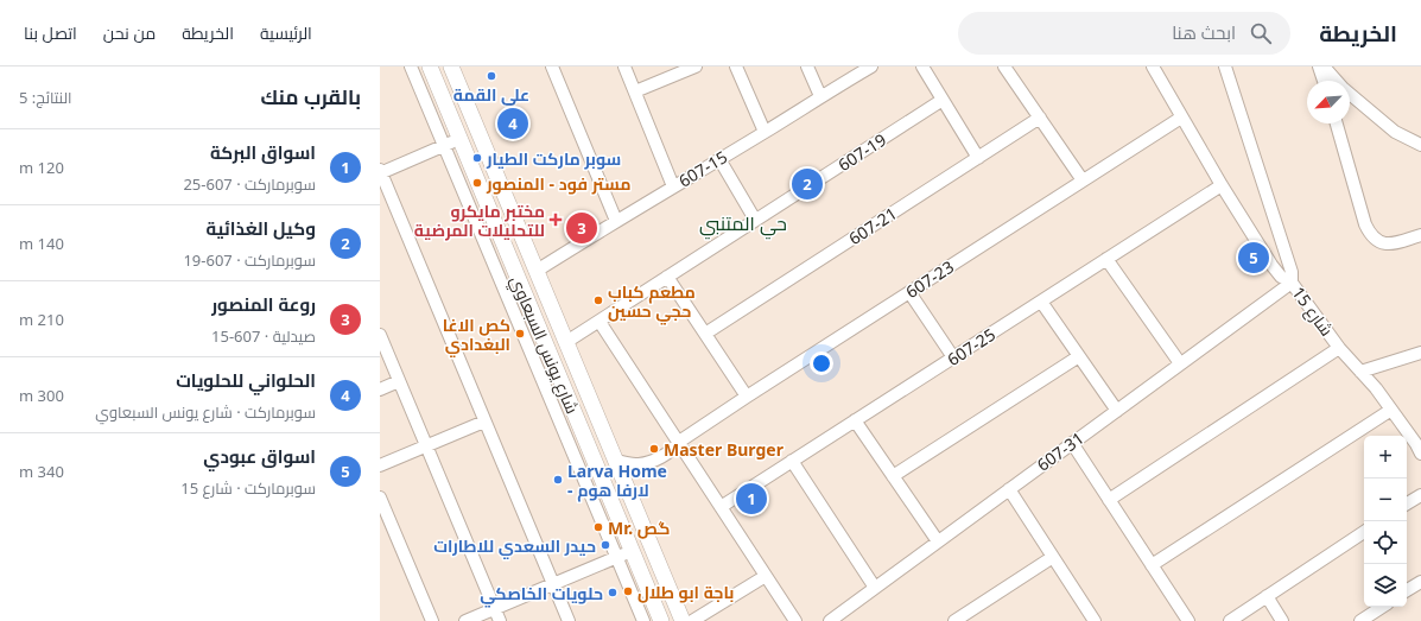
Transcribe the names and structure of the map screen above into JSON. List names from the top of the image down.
{
  "streets": {
    "main road": ["شارع يونس السبعاوي"],
    "street": [
      "607-19",
      "607-15",
      "607-21",
      "607-23",
      "شارع 15",
      "607-25",
      "607-31"
    ]
  },
  "crossings": [
    ["607-19", "شارع يونس السبعاوي"],
    ["607-15", "شارع يونس السبعاوي"],
    ["607-23", "شارع 15"],
    ["607-23", "شارع يونس السبعاوي"],
    ["شارع 15", "607-25"],
    ["شارع 15", "607-31"]
  ],
  "districts": ["حي المتنبي"],
  "places": {
    "other": [
      "علي القمة",
      "سوبر ماركت الطيار",
      "مستر فود - المنصور",
      "مطعم كباب حجي حسين",
      "كص الاغا البغدادي",
      "Master Burger",
      "Larva Home - لارفا هوم",
      "Mr. گص",
      "حيدر السعدي للاطارات",
      "باجة ابو طلال",
      "حلويات الخاصكي"
    ],
    "health": ["مختبر مايكرو للتحليلات المرضية"]
  },
  "north": "bottom left",
  "page": {
    "header": "الخريطة",
    "search": "ابحث هنا",
    "nav": [
      "الرئيسية",
      "الخريطة",
      "من نحن",
      "اتصل بنا"
    ],
    "heading": ["بالقرب منك", "النتائج: 5"],
    "pins": [
      "4",
      "2",
      "3",
      "5",
      "1"
    ],
    "list": [
      {
        "mark": "1",
        "name": "اسواق البركة",
        "note": "سوبرماركت · 607-25",
        "value": "120 m"
      },
      {
        "mark": "2",
        "name": "وكيل الغذائية",
        "note": "سوبرماركت · 607-19",
        "value": "140 m"
      },
      {
        "mark": "3",
        "name": "روعة المنصور",
        "note": "صيدلية · 607-15",
        "value": "210 m"
      },
      {
        "mark": "4",
        "name": "الحلواني للحلويات",
        "note": "سوبرماركت · شارع يونس السبعاوي",
        "value": "300 m"
      },
      {
        "mark": "5",
        "name": "اسواق عبودي",
        "note": "سوبرماركت · شارع 15",
        "value": "340 m"
      }
    ],
    "map_buttons": ["+", "−"]
  }
}
